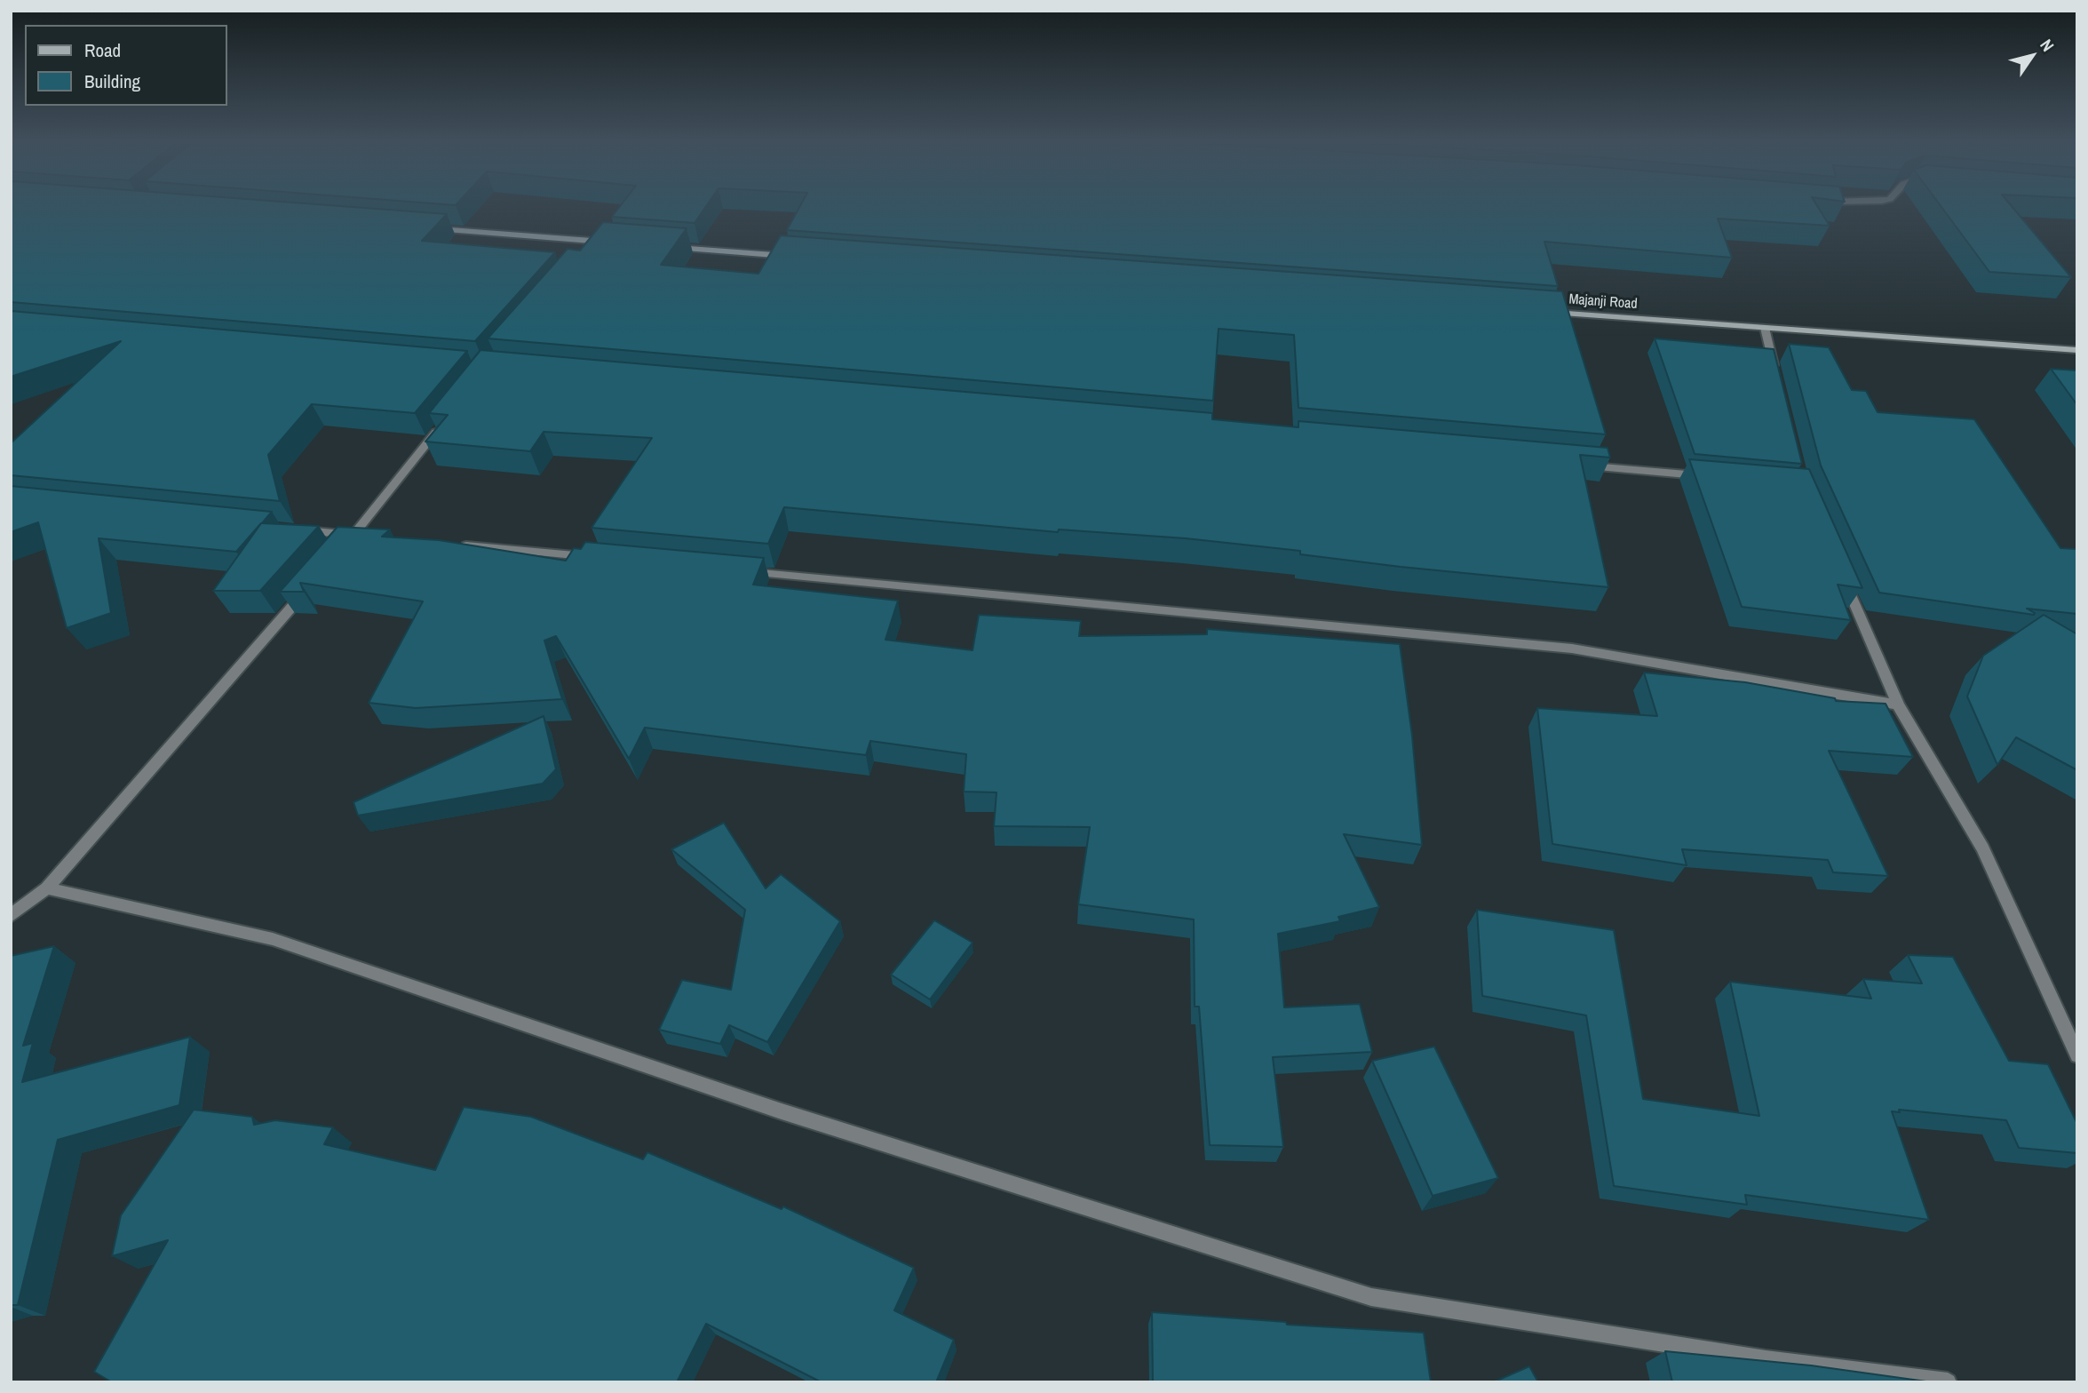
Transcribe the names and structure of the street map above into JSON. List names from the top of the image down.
{
  "streets": {
    "main road": ["Majanji Road"]
  },
  "legend": ["Road", "Building"],
  "north": "top right"
}
